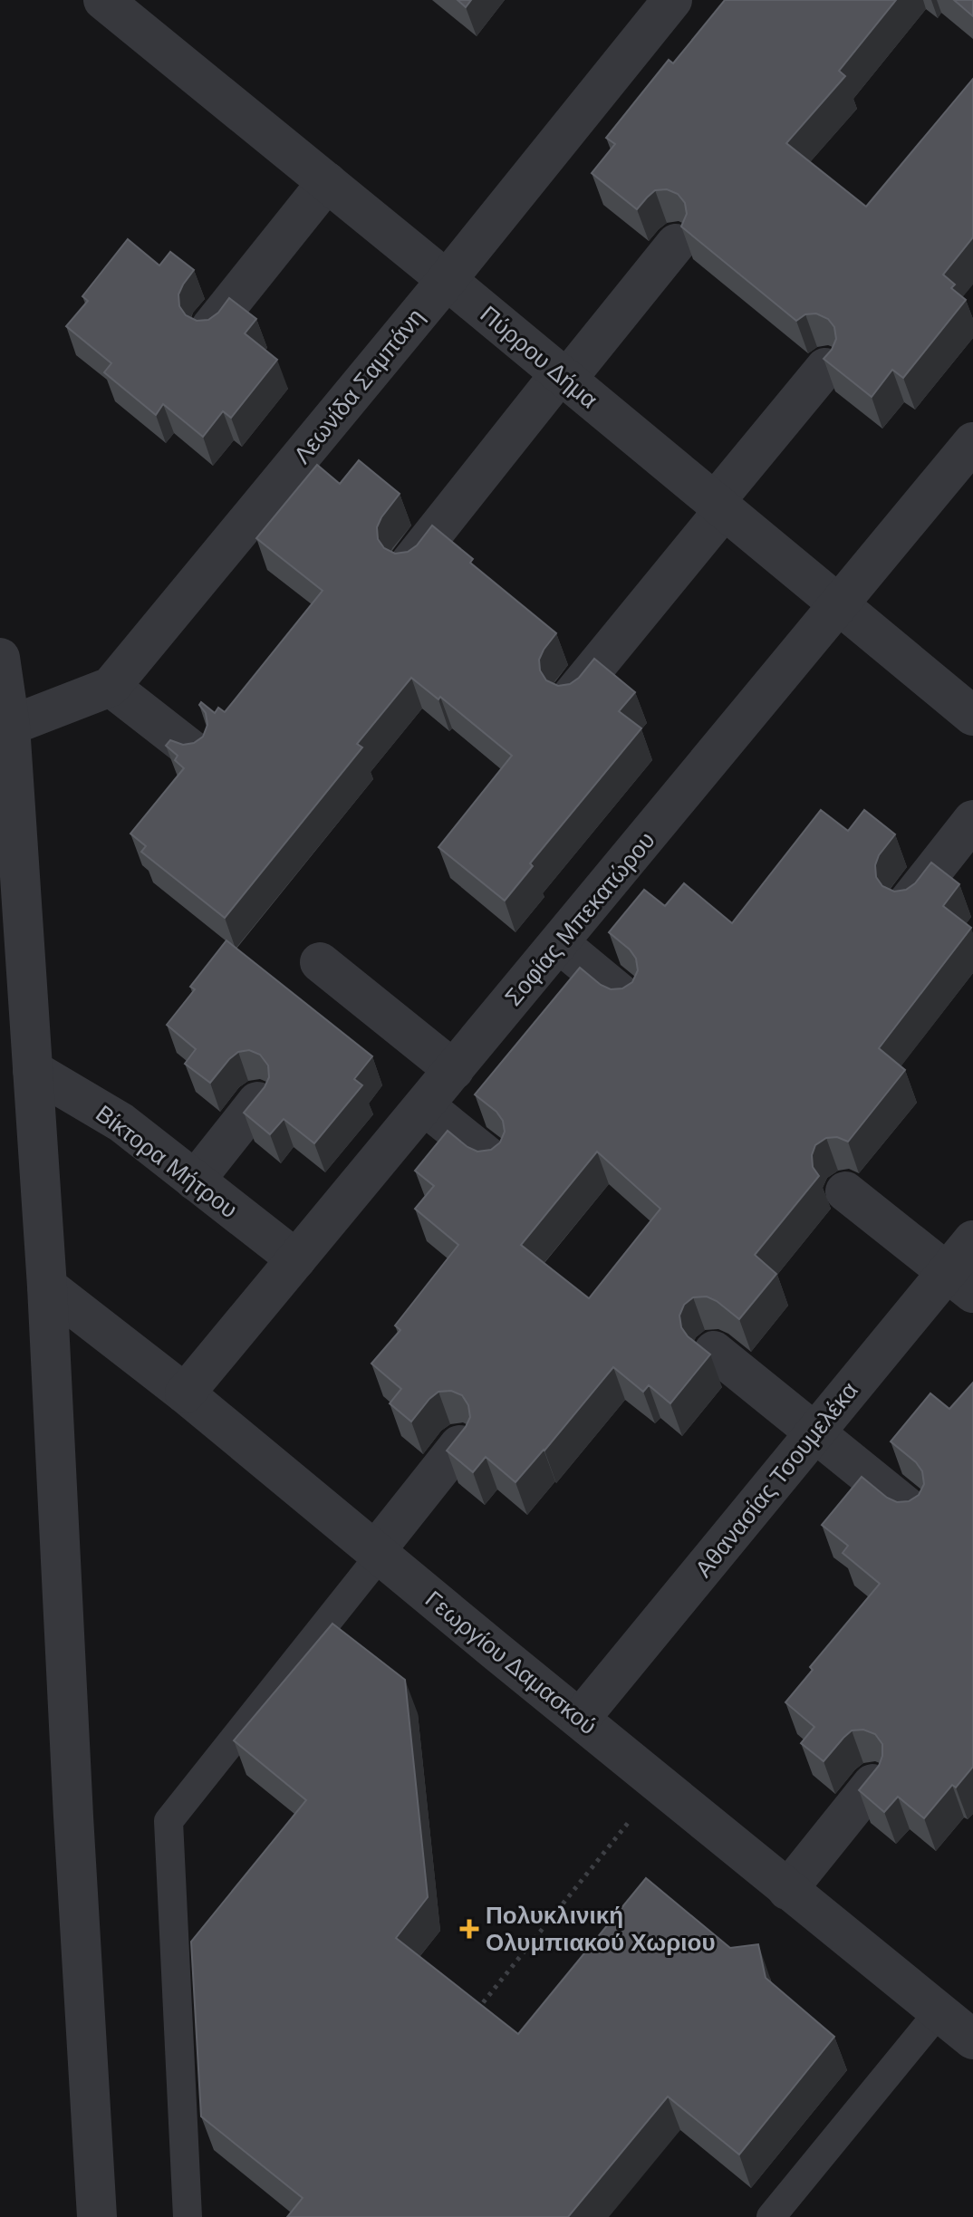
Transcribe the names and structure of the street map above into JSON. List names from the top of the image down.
{
  "streets": {
    "street": [
      "Πύρρου Δήμα",
      "Λεωνίδα Σαμπάνη",
      "Σοφίας Μπεκατώρου",
      "Βίκτορα Μήτρου",
      "Αθανασίας Τσουμελέκα",
      "Γεωργίου Δαμασκού"
    ]
  },
  "crossings": [
    ["Πύρρου Δήμα", "Λεωνίδα Σαμπάνη"],
    ["Πύρρου Δήμα", "Σοφίας Μπεκατώρου"],
    ["Σοφίας Μπεκατώρου", "Βίκτορα Μήτρου"],
    ["Σοφίας Μπεκατώρου", "Γεωργίου Δαμασκού"],
    ["Αθανασίας Τσουμελέκα", "Γεωργίου Δαμασκού"]
  ],
  "places": {
    "health": ["Πολυκλινική Ολυμπιακού Χωριου"]
  }
}
